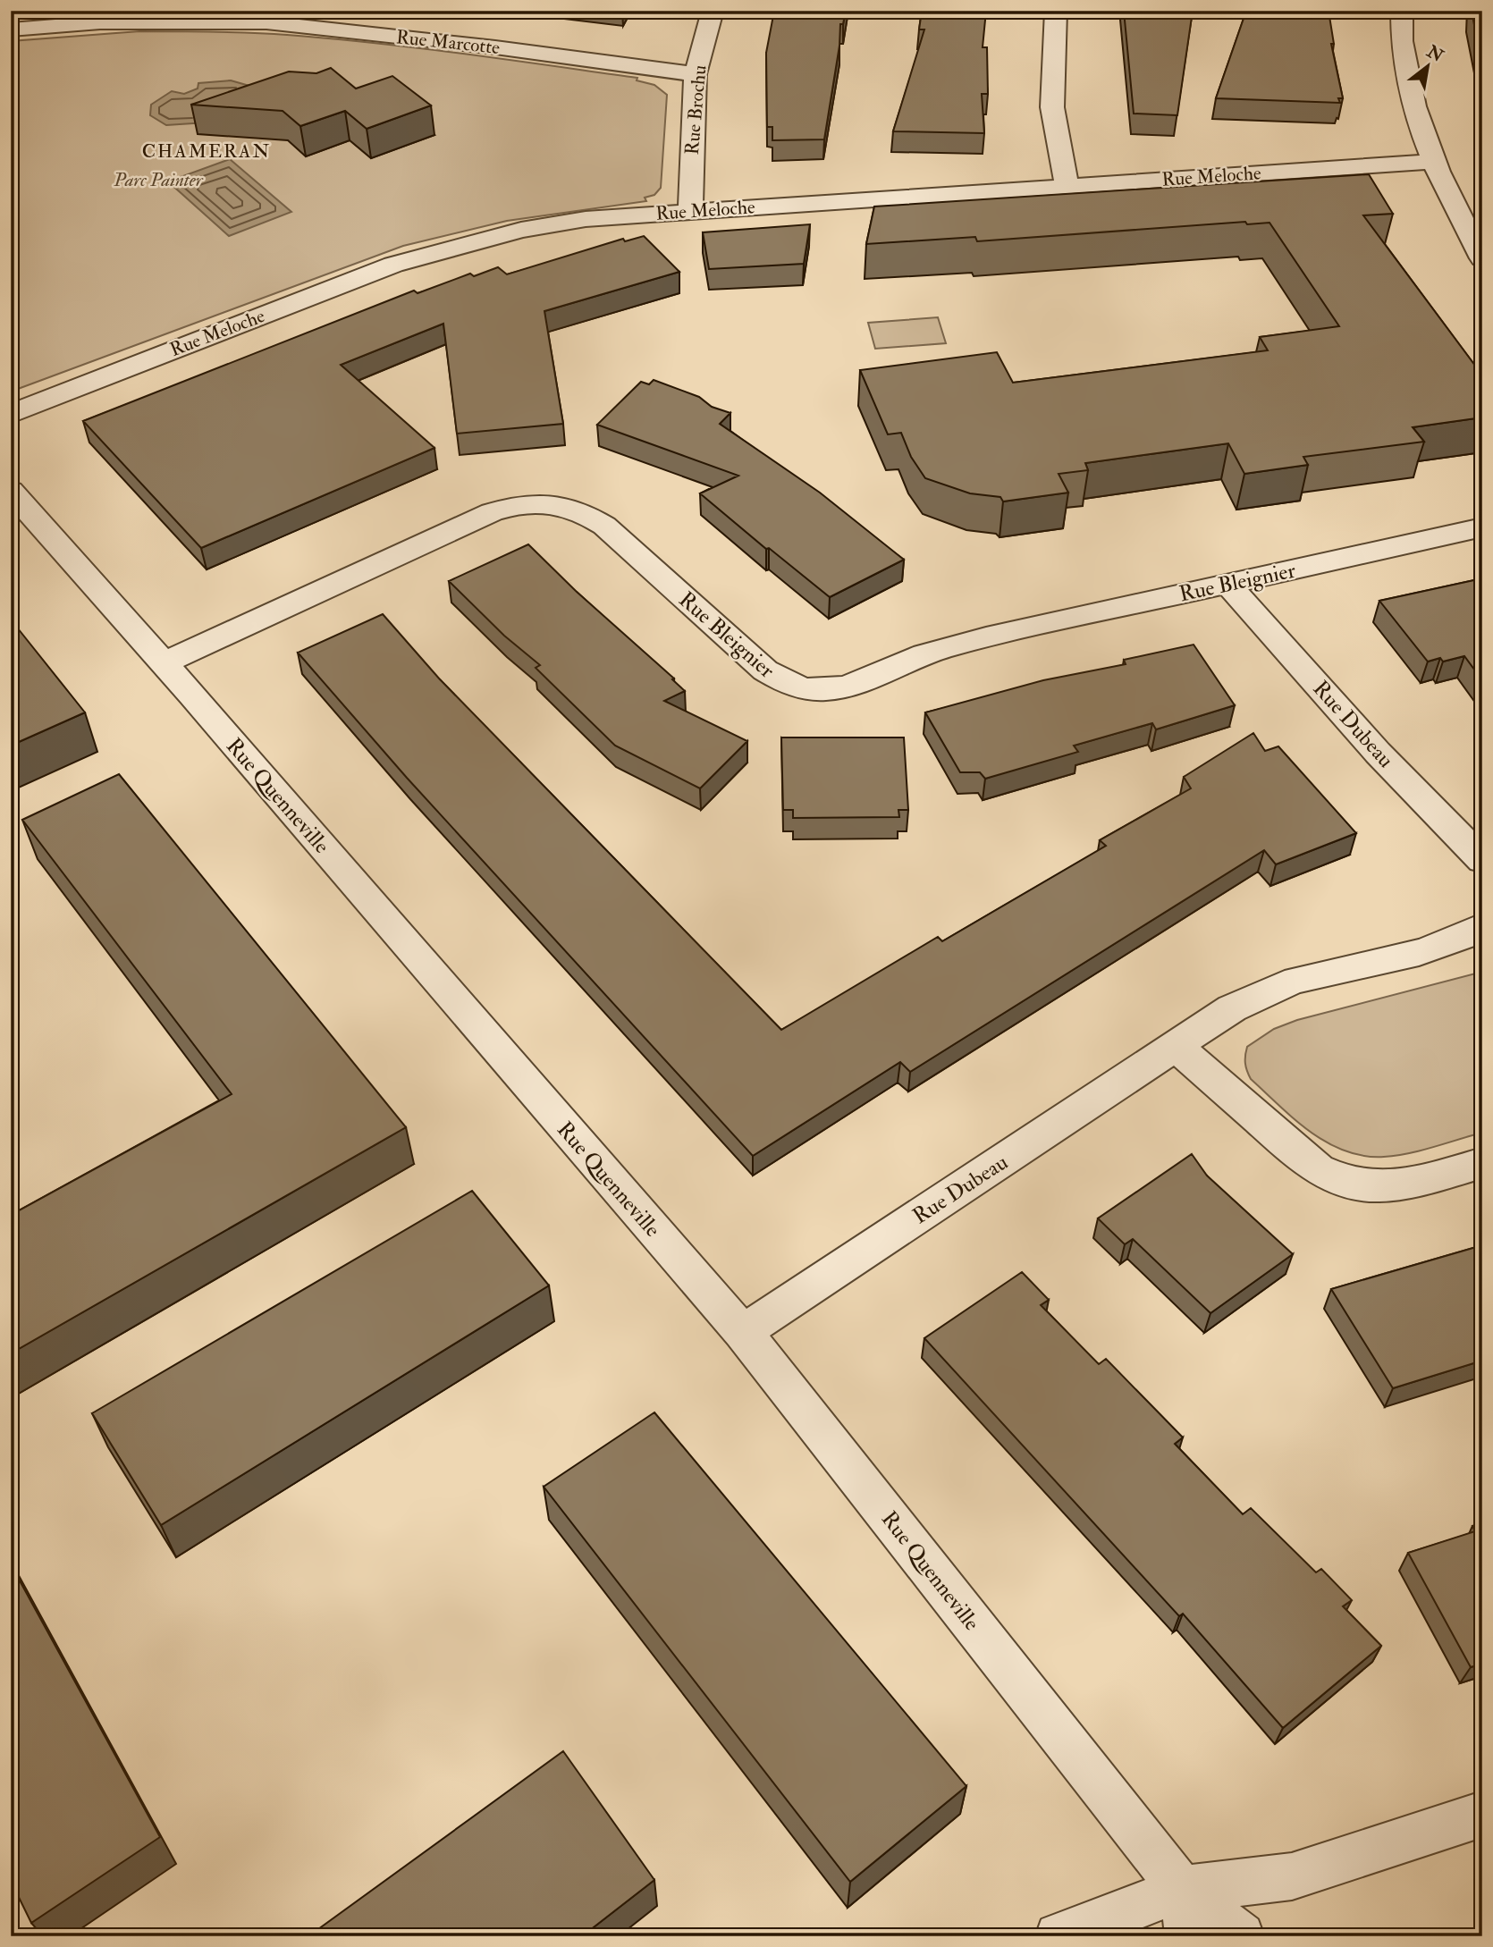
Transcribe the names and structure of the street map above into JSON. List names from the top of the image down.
{
  "streets": {
    "street": [
      "Rue Marcotte",
      "Rue Brochu",
      "Rue Meloche",
      "Rue Bleignier",
      "Rue Dubeau",
      "Rue Quenneville"
    ]
  },
  "crossings": [
    ["Rue Marcotte", "Rue Brochu"],
    ["Rue Brochu", "Rue Meloche"],
    ["Rue Bleignier", "Rue Dubeau"],
    ["Rue Bleignier", "Rue Quenneville"],
    ["Rue Dubeau", "Rue Quenneville"]
  ],
  "districts": ["CHAMERAN"],
  "parks": ["Parc Painter"],
  "north": "top right"
}
